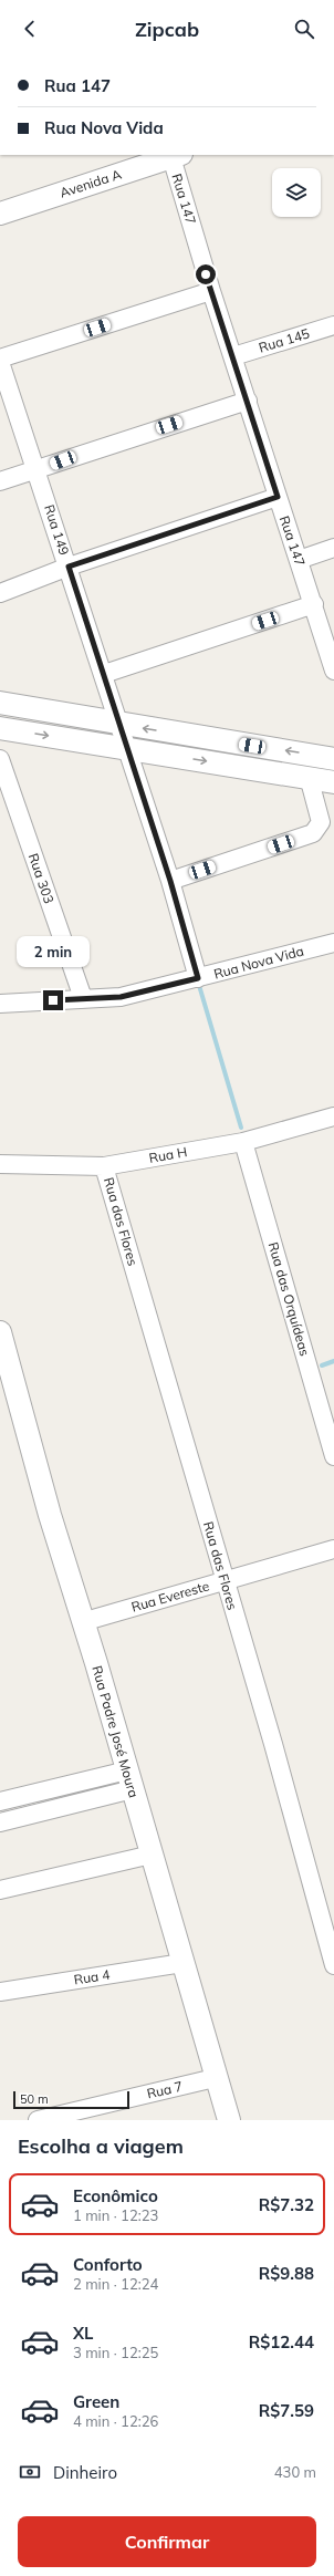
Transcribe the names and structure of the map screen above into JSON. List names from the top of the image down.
{
  "streets": {
    "street": [
      "Avenida A",
      "Rua 147",
      "Rua 145",
      "Rua 149",
      "Rua 303",
      "Rua Nova Vida",
      "Rua H",
      "Rua das Flores",
      "Rua das Orquídeas",
      "Rua Evereste",
      "Rua Padre José Moura",
      "Rua 4",
      "Rua 7"
    ]
  },
  "crossings": [
    ["Avenida A", "Rua 147"],
    ["Rua 147", "Rua 145"],
    ["Rua 149", "Rua Nova Vida"],
    ["Rua 303", "Rua Nova Vida"],
    ["Rua H", "Rua das Flores"],
    ["Rua H", "Rua das Orquídeas"],
    ["Rua das Flores", "Rua Evereste"],
    ["Rua Evereste", "Rua Padre José Moura"],
    ["Rua Padre José Moura", "Rua 4"],
    ["Rua Padre José Moura", "Rua 7"]
  ],
  "scale_bar": "50 m",
  "page": {
    "header": "Zipcab",
    "banner": ["Rua 147", "Rua Nova Vida"],
    "bubble": "2 min",
    "scale": "50 m",
    "heading": "Escolha a viagem",
    "list": [
      {
        "name": "Econômico",
        "note": "1 min · 12:23",
        "value": "R$7.32"
      },
      {
        "name": "Conforto",
        "note": "2 min · 12:24",
        "value": "R$9.88"
      },
      {
        "name": "XL",
        "note": "3 min · 12:25",
        "value": "R$12.44"
      },
      {
        "name": "Green",
        "note": "4 min · 12:26",
        "value": "R$7.59"
      }
    ],
    "pay": ["Dinheiro", "430 m"],
    "buttons": "Confirmar"
  }
}
